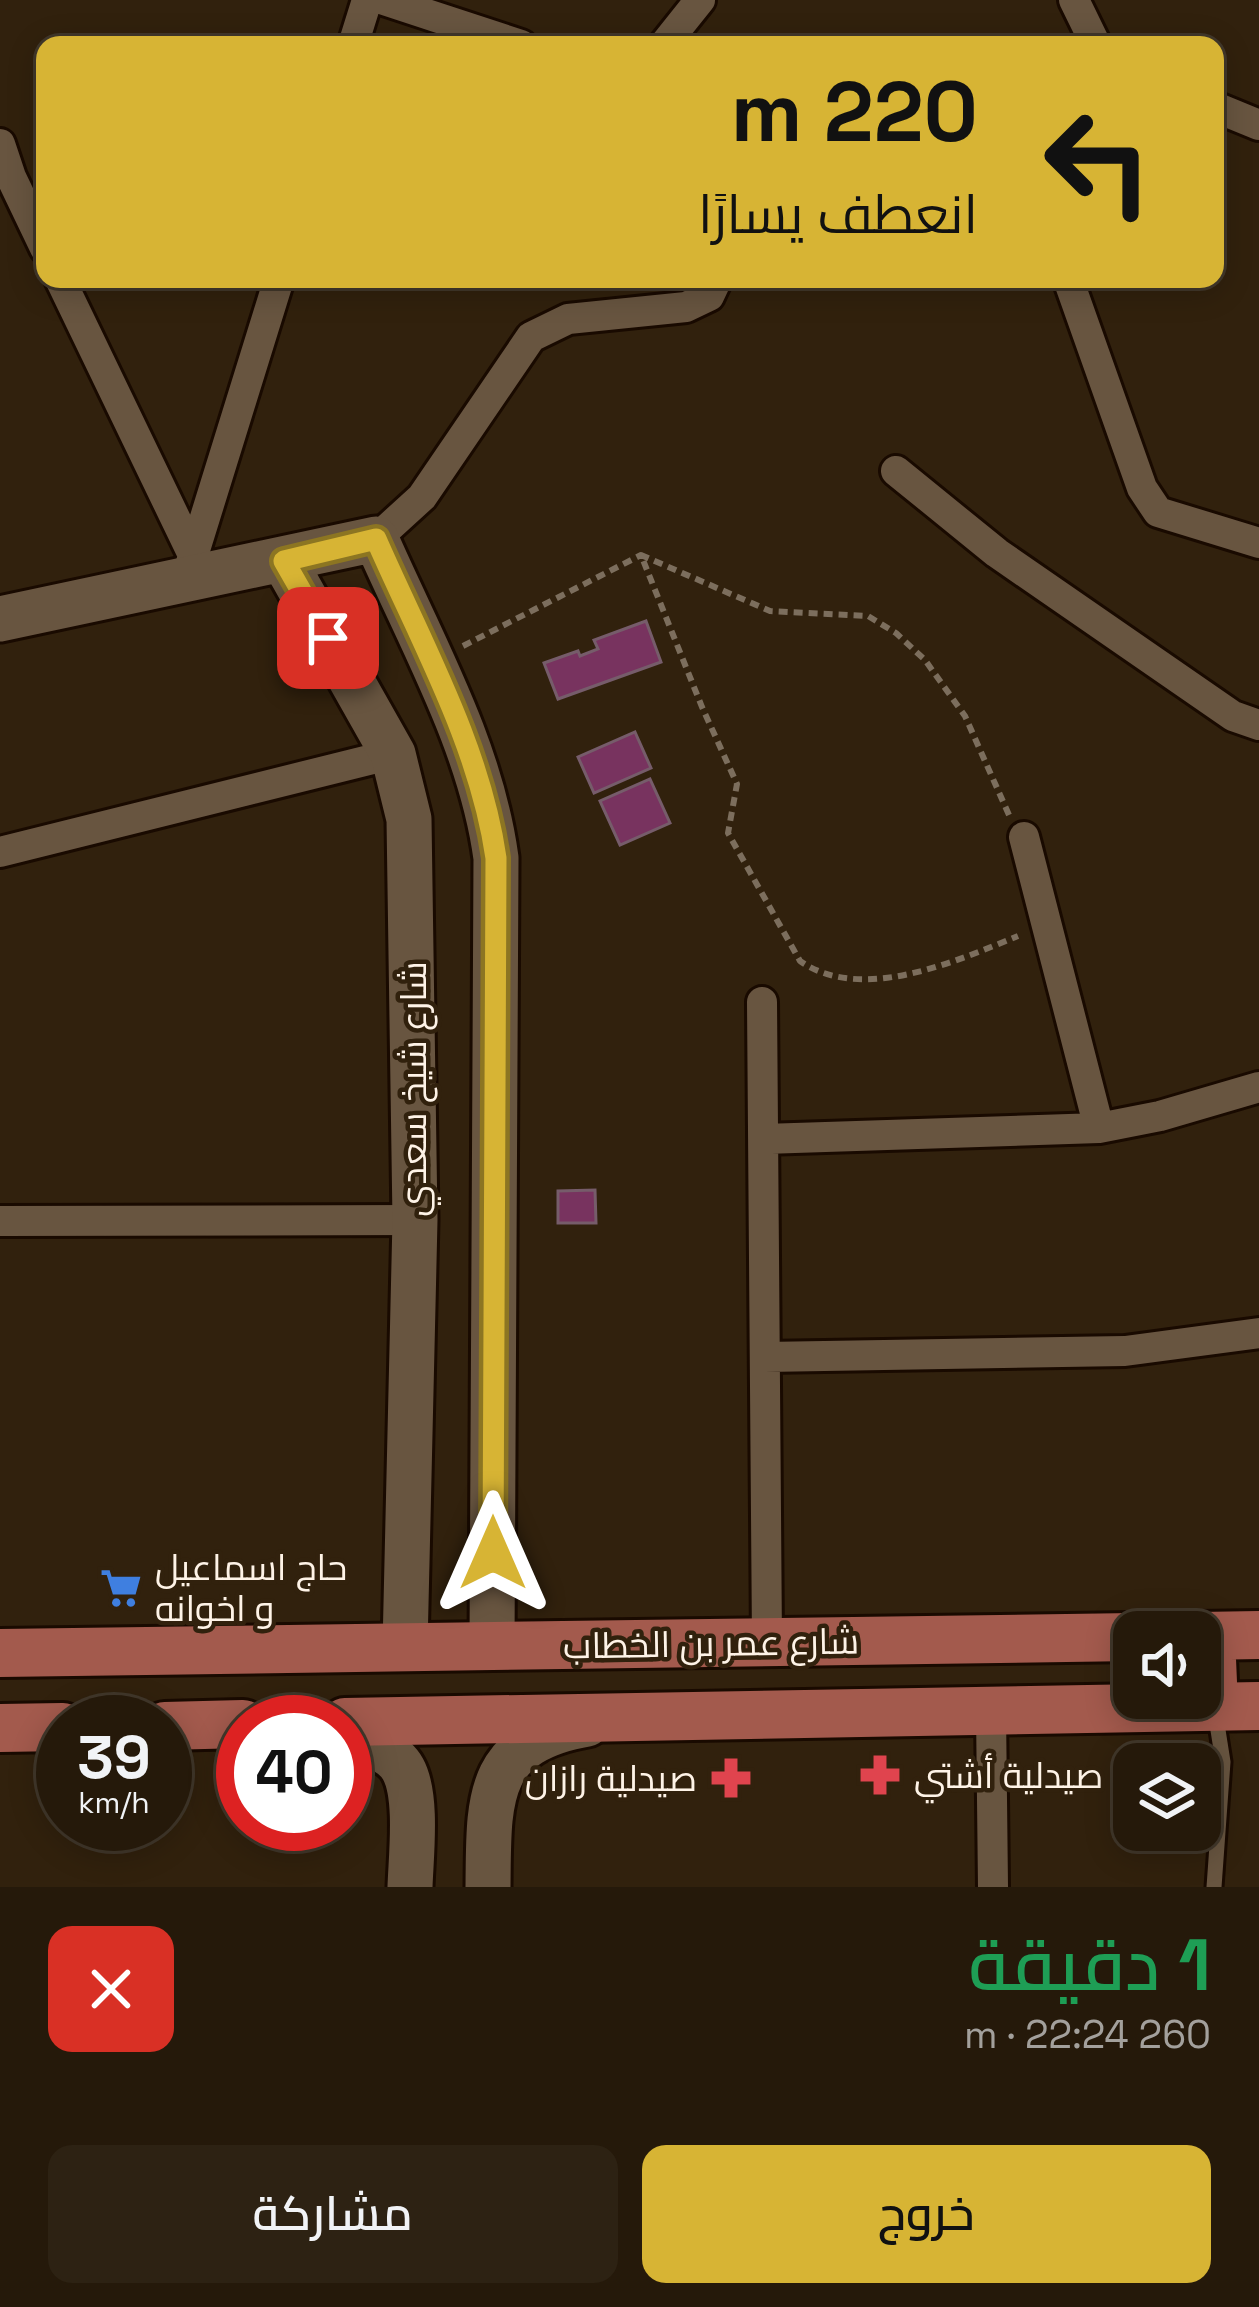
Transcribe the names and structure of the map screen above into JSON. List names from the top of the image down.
{
  "streets": {
    "main road": ["شارع عمر بن الخطاب"],
    "street": ["شارع شيخ سعدي"]
  },
  "crossings": [
    ["شارع شيخ سعدي", "شارع عمر بن الخطاب"]
  ],
  "places": {
    "supermarket": ["حاج اسماعيل و اخوانه"],
    "pharmacy": ["صيدلية أشتي", "صيدلية رازان"]
  },
  "page": {
    "turn": ["220 m", "انعطف يسارًا"],
    "speed": "39 km/h",
    "limit": "40",
    "heading": ["1 دقيقة", "260 m · 22:24"],
    "buttons": ["خروج", "مشاركة"]
  }
}
